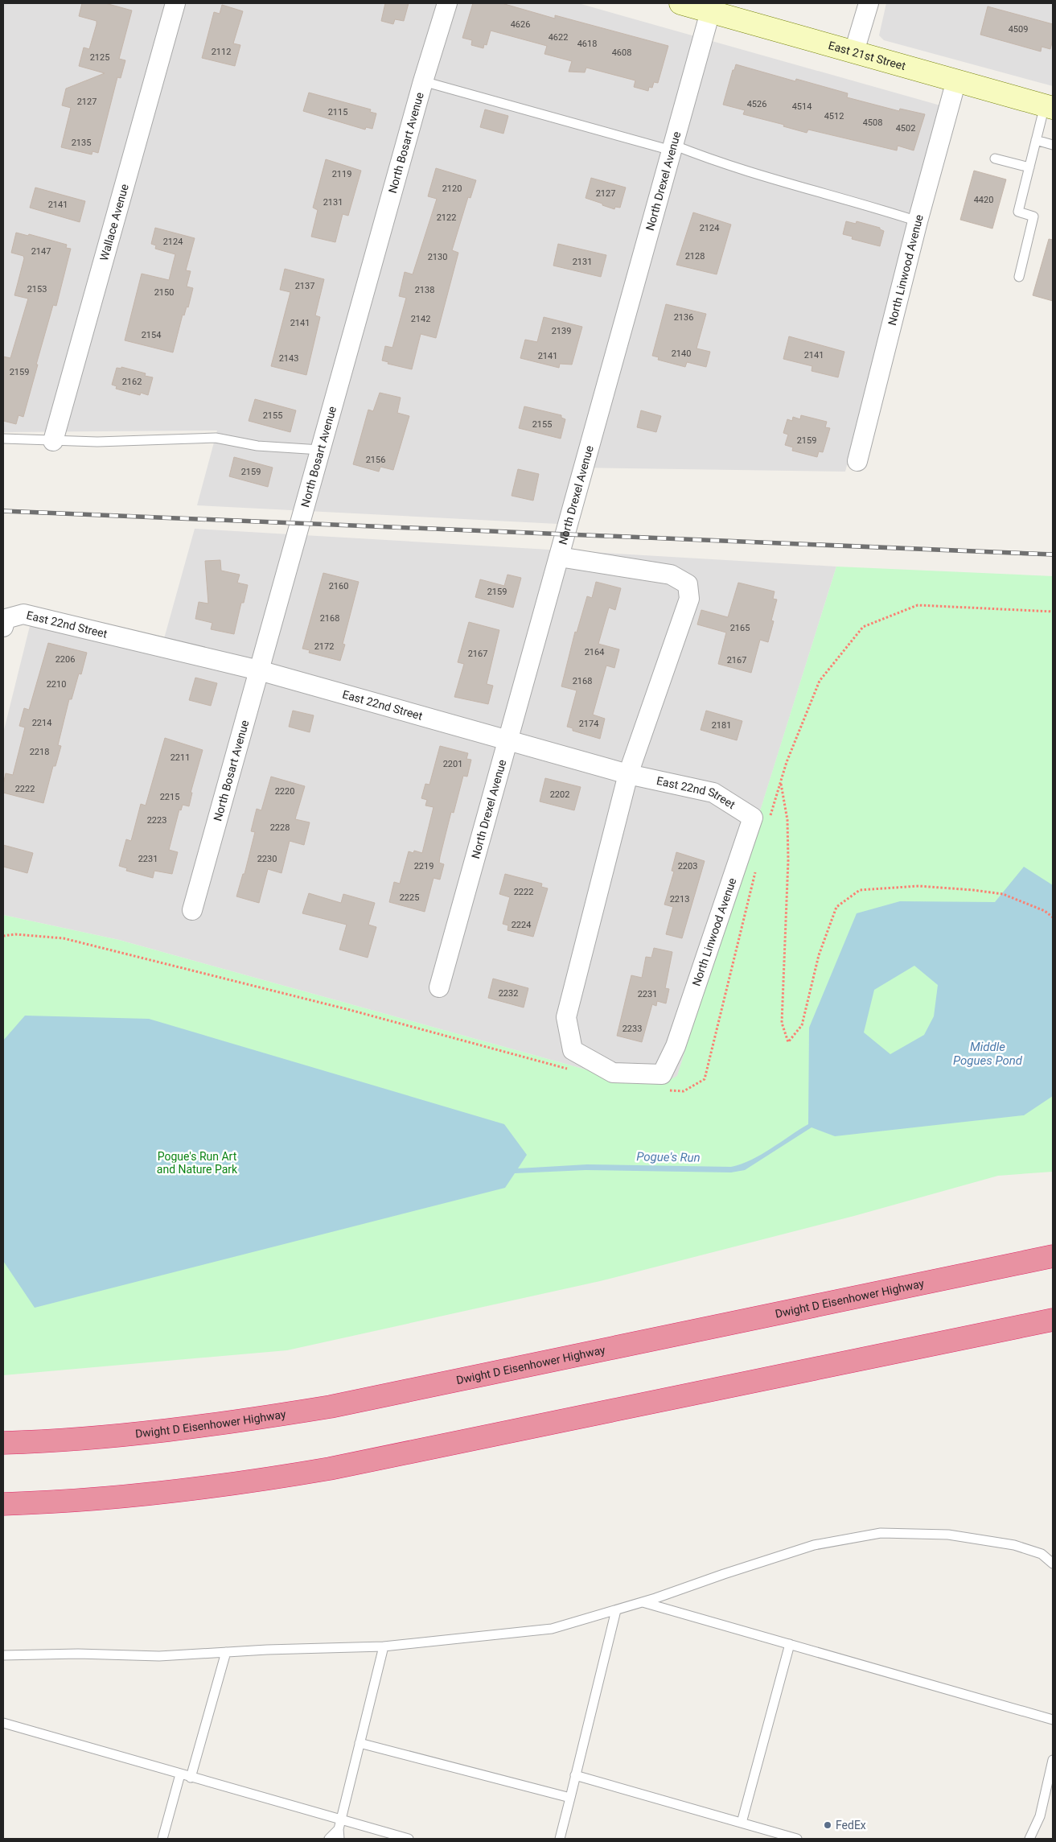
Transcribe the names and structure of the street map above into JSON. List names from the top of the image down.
{
  "streets": {
    "highway": ["Dwight D Eisenhower Highway"],
    "main road": ["East 21st Street"],
    "street": [
      "North Bosart Avenue",
      "North Drexel Avenue",
      "Wallace Avenue",
      "North Linwood Avenue",
      "East 22nd Street"
    ]
  },
  "crossings": [
    ["East 21st Street", "North Drexel Avenue"],
    ["East 21st Street", "North Linwood Avenue"],
    ["North Bosart Avenue", "East 22nd Street"],
    ["North Drexel Avenue", "East 22nd Street"],
    ["North Linwood Avenue", "East 22nd Street"]
  ],
  "water": ["Middle Pogues Pond", "Pogue's Run"],
  "parks": ["Pogue's Run Art and Nature Park"],
  "places": ["FedEx"],
  "house_numbers": [
    "4626",
    "4509",
    "4622",
    "4618",
    "2112",
    "4608",
    "2125",
    "2127",
    "4526",
    "4514",
    "2115",
    "4512",
    "4508",
    "4502",
    "2135",
    "2119",
    "2120",
    "2127",
    "4420",
    "2131",
    "2141",
    "2122",
    "2124",
    "2124",
    "2147",
    "2128",
    "2130",
    "2131",
    "2137",
    "2153",
    "2138",
    "2150",
    "2136",
    "2142",
    "2141",
    "2139",
    "2154",
    "2140",
    "2141",
    "2141",
    "2143",
    "2159",
    "2162",
    "2155",
    "2155",
    "2159",
    "2156",
    "2159",
    "2160",
    "2159",
    "2168",
    "2165",
    "2172",
    "2164",
    "2167",
    "2206",
    "2167",
    "2168",
    "2210",
    "2214",
    "2174",
    "2181",
    "2218",
    "2211",
    "2201",
    "2222",
    "2220",
    "2202",
    "2215",
    "2223",
    "2228",
    "2231",
    "2230",
    "2219",
    "2203",
    "2222",
    "2225",
    "2213",
    "2224",
    "2232",
    "2231",
    "2233"
  ]
}
